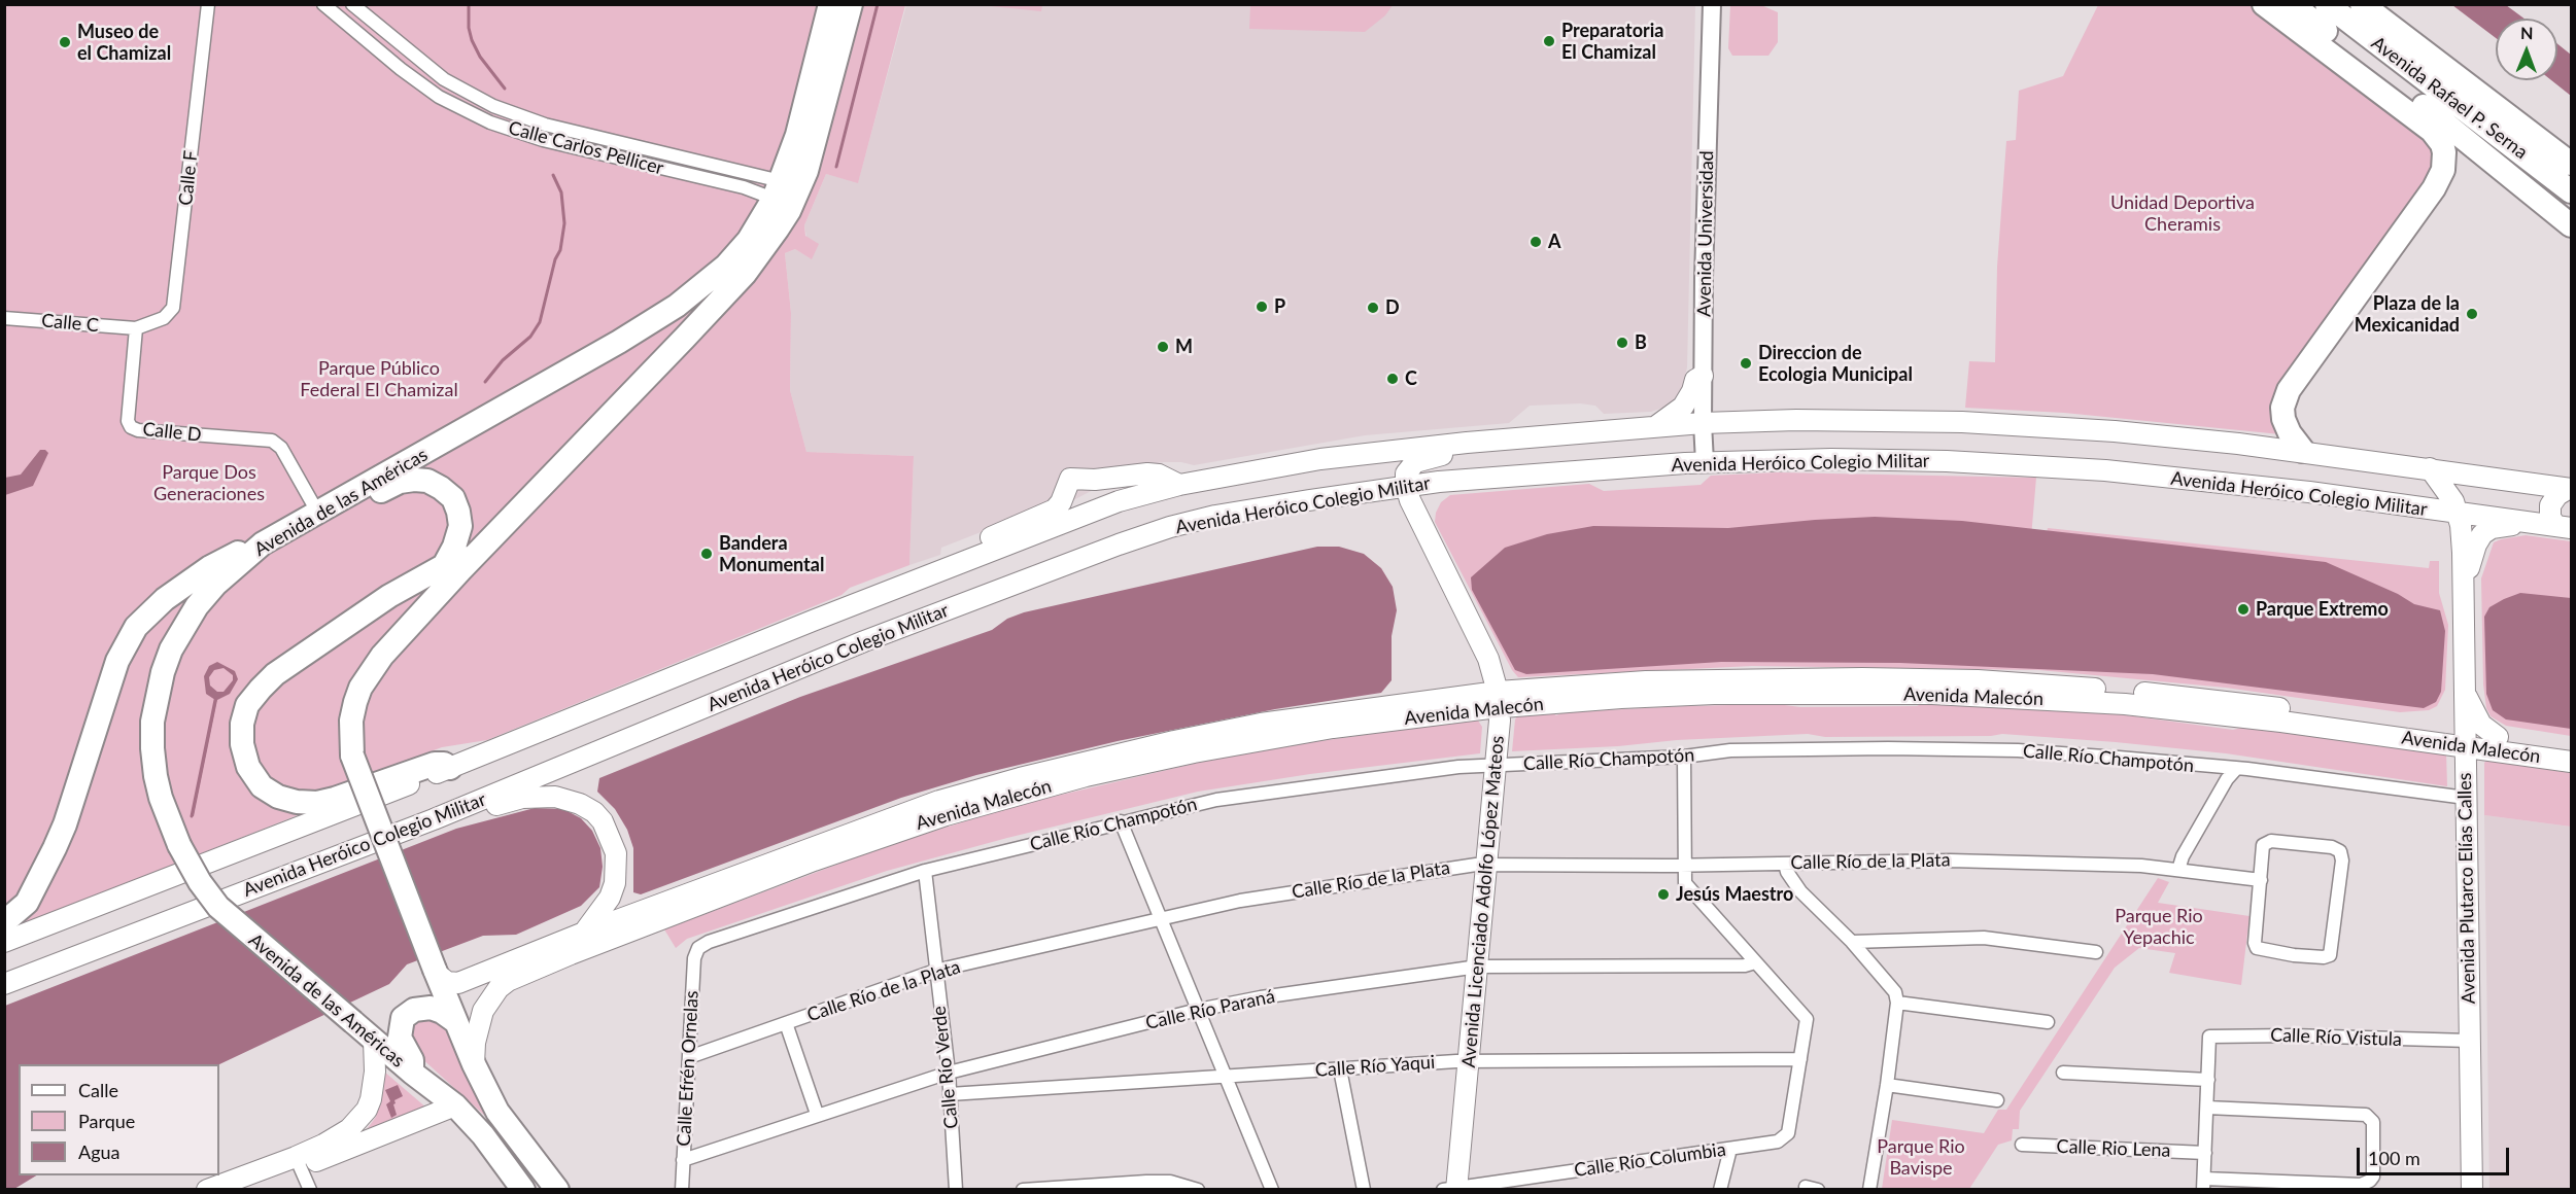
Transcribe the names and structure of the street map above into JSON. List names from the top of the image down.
{
  "streets": {
    "highway": ["Avenida Rafael P. Serna", "Avenida de las Américas"],
    "main road": [
      "Avenida Universidad",
      "Avenida Heróico Colegio Militar",
      "Avenida Malecón",
      "Avenida Plutarco Elías Calles",
      "Avenida Licenciado Adolfo López Mateos"
    ],
    "street": [
      "Calle Carlos Pellicer",
      "Calle F",
      "Calle C",
      "Calle D",
      "Calle Río Champotón",
      "Calle Río de la Plata",
      "Calle Río Paraná",
      "Calle Río Vistula",
      "Calle Río Yaqui",
      "Calle Río Verde",
      "Calle Efrén Ornelas",
      "Calle Rio Lena",
      "Calle Río Columbia"
    ]
  },
  "crossings": [
    ["Calle Carlos Pellicer", "Avenida de las Américas"],
    ["Calle F", "Calle C"],
    ["Calle F", "Calle D"],
    ["Avenida Universidad", "Avenida Heróico Colegio Militar"],
    ["Calle C", "Calle D"],
    ["Calle D", "Avenida de las Américas"],
    ["Avenida Heróico Colegio Militar", "Avenida Plutarco Elías Calles"],
    ["Avenida Heróico Colegio Militar", "Avenida Licenciado Adolfo López Mateos"],
    ["Avenida Malecón", "Avenida Plutarco Elías Calles"],
    ["Avenida Malecón", "Avenida Licenciado Adolfo López Mateos"],
    ["Calle Río Champotón", "Avenida Plutarco Elías Calles"],
    ["Calle Río Champotón", "Avenida Licenciado Adolfo López Mateos"],
    ["Calle Río Champotón", "Calle Río Verde"],
    ["Calle Río Champotón", "Calle Efrén Ornelas"],
    ["Calle Río de la Plata", "Avenida Licenciado Adolfo López Mateos"],
    ["Calle Río de la Plata", "Calle Río Verde"],
    ["Calle Río de la Plata", "Calle Efrén Ornelas"],
    ["Avenida Plutarco Elías Calles", "Calle Río Vistula"],
    ["Avenida Licenciado Adolfo López Mateos", "Calle Río Paraná"],
    ["Avenida Licenciado Adolfo López Mateos", "Calle Río Yaqui"],
    ["Avenida Licenciado Adolfo López Mateos", "Calle Río Columbia"],
    ["Calle Río Paraná", "Calle Río Verde"],
    ["Calle Río Paraná", "Calle Efrén Ornelas"],
    ["Calle Río Yaqui", "Calle Río Verde"],
    ["Calle Río Yaqui", "Calle Río Columbia"]
  ],
  "parks": [
    "Unidad Deportiva Cheramis",
    "Parque Público Federal El Chamizal",
    "Parque Dos Generaciones",
    "Parque Rio Yepachic",
    "Parque Rio Bavispe"
  ],
  "places": [
    "Preparatoria El Chamizal",
    "Museo de el Chamizal",
    "A",
    "P",
    "D",
    "Plaza de la Mexicanidad",
    "B",
    "M",
    "Direccion de Ecologia Municipal",
    "C",
    "Bandera Monumental",
    "Parque Extremo",
    "Jesús Maestro"
  ],
  "legend": ["Calle", "Parque", "Agua"],
  "scale_bar": "100 m",
  "north": "top"
}
